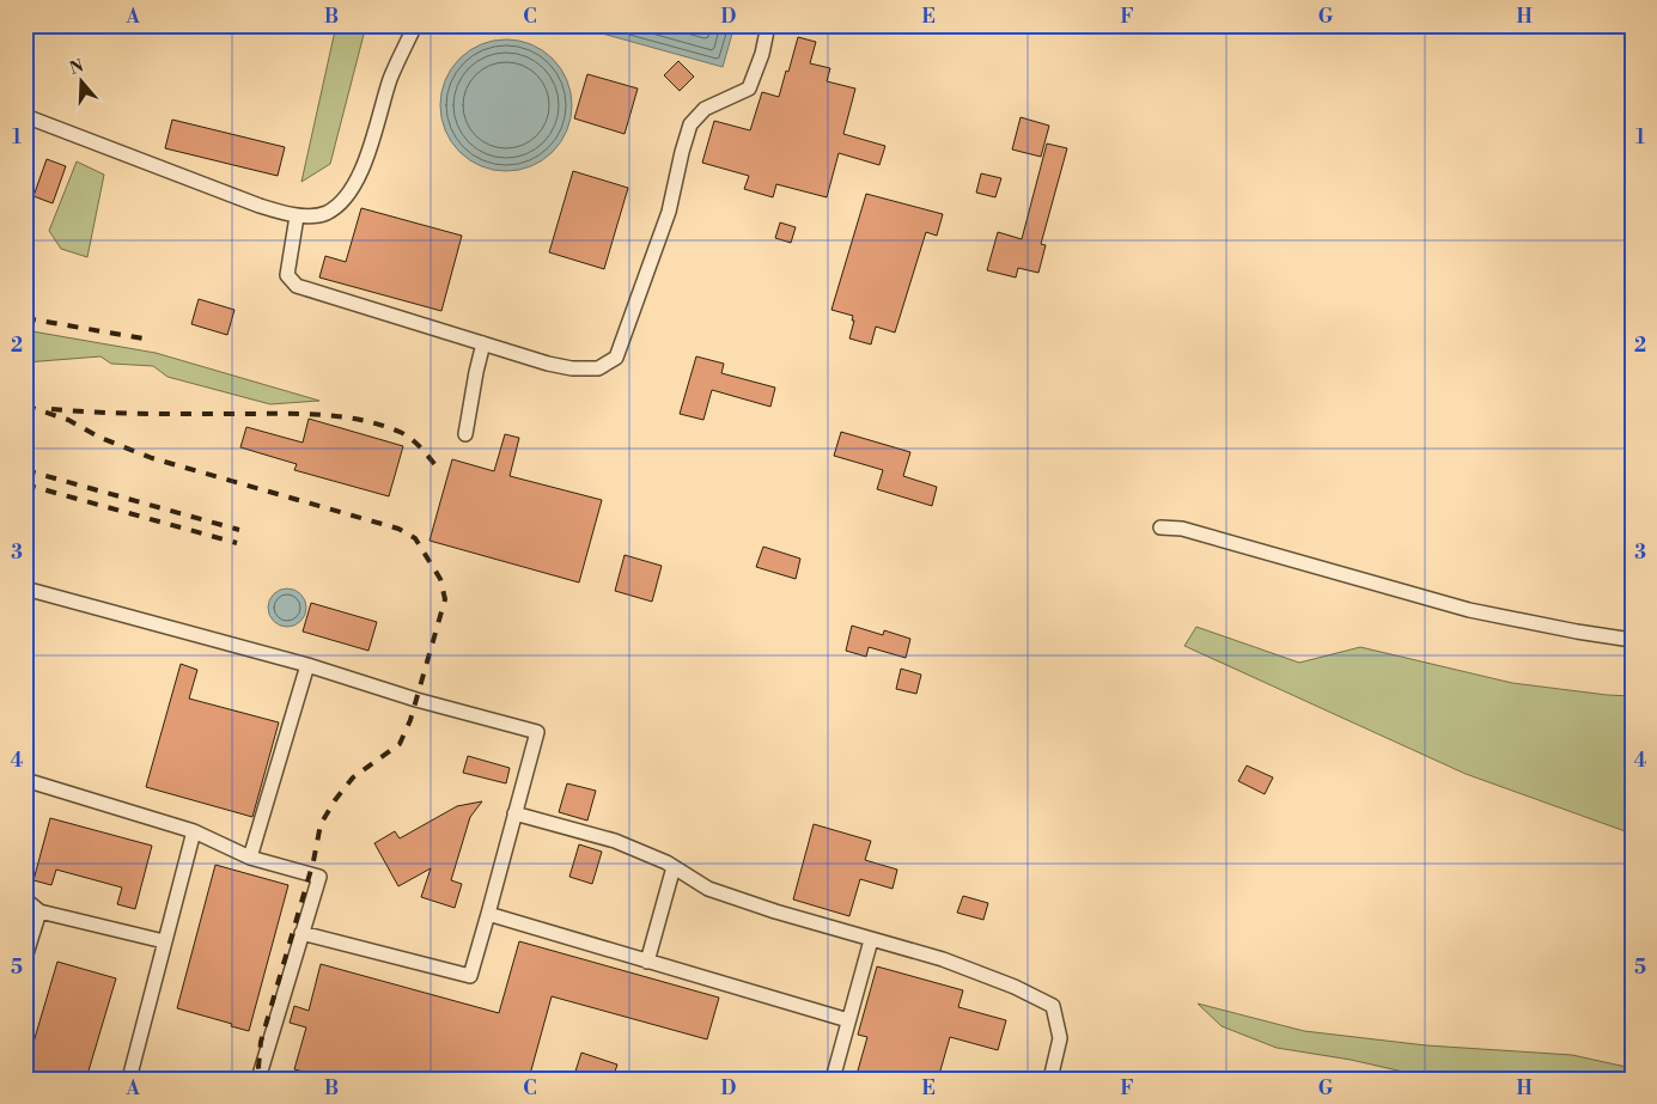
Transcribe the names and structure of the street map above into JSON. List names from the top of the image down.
{
  "north": "top",
  "grid": {
    "columns": [
      "A",
      "B",
      "C",
      "D",
      "E",
      "F",
      "G",
      "H"
    ],
    "rows": [
      "1",
      "2",
      "3",
      "4",
      "5"
    ]
  }
}
